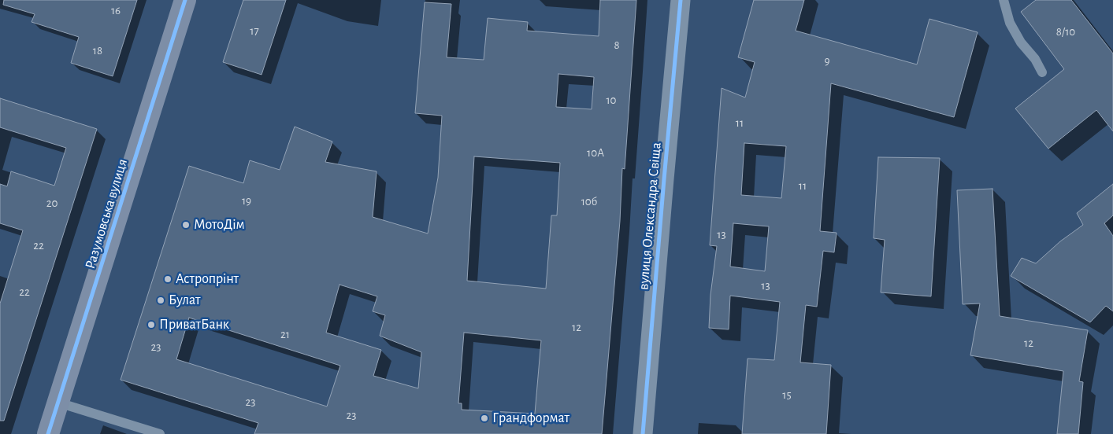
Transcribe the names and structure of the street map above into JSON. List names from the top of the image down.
{
  "streets": {
    "main road": ["Разумовська вулиця"],
    "street": ["вулиця Олександра Свіща"]
  },
  "places": [
    "МотоДім",
    "Астропрінт",
    "Булат",
    "ПриватБанк",
    "Грандформат"
  ],
  "house_numbers": [
    "16",
    "17",
    "8/10",
    "8",
    "18",
    "9",
    "10",
    "11",
    "10А",
    "11",
    "19",
    "10б",
    "20",
    "13",
    "22",
    "13",
    "22",
    "12",
    "21",
    "12",
    "23",
    "15",
    "23",
    "23"
  ]
}
